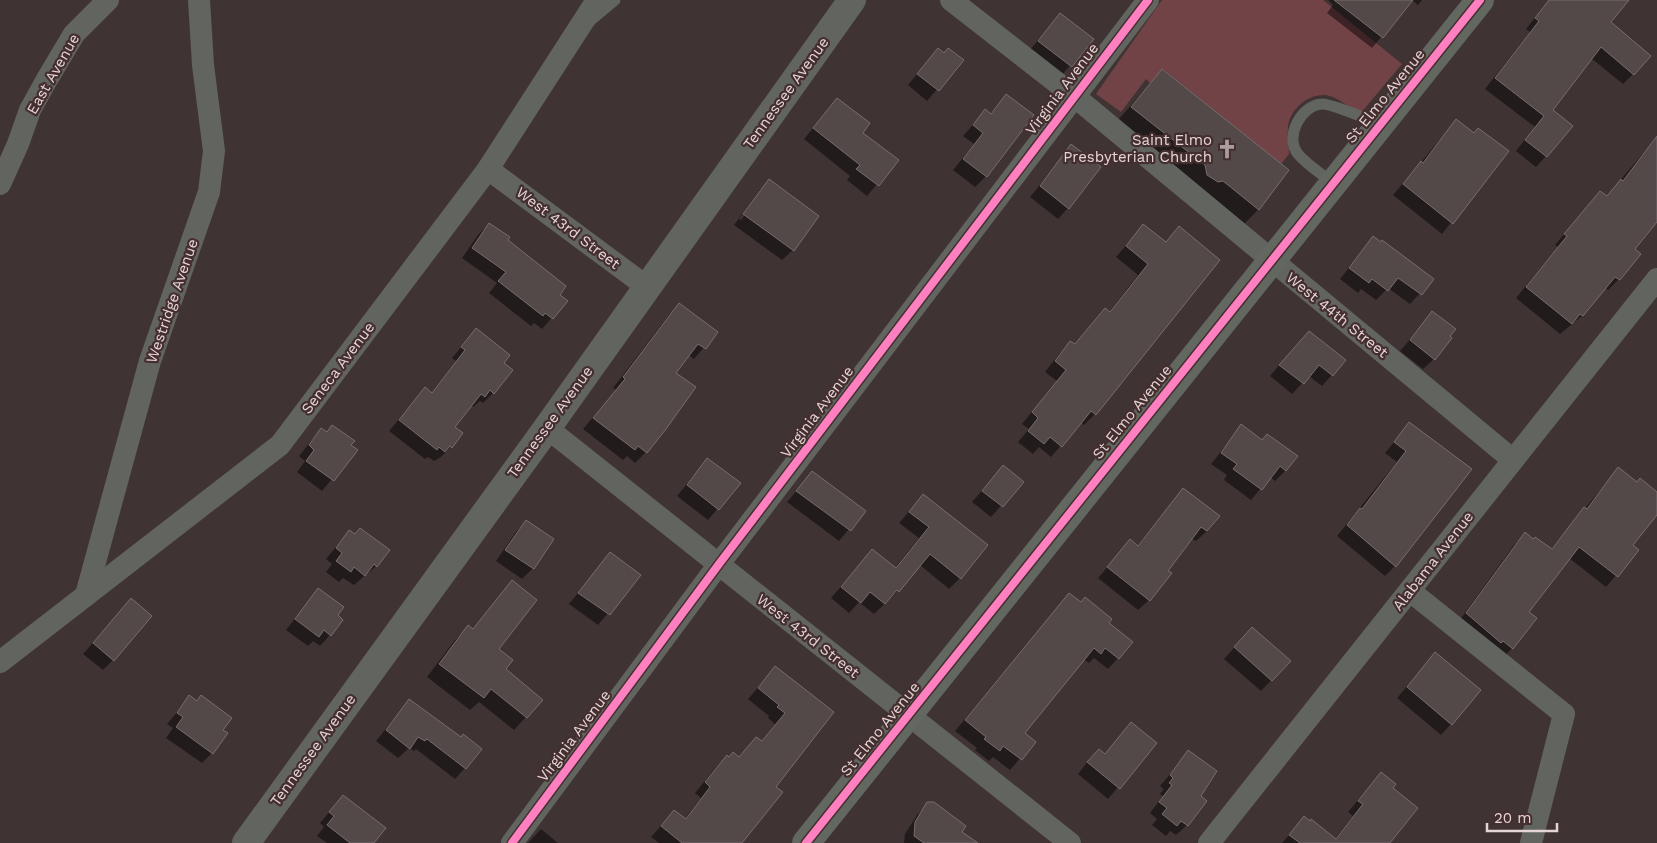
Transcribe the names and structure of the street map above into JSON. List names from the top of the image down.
{
  "streets": {
    "main road": ["St Elmo Avenue"],
    "street": [
      "East Avenue",
      "Virginia Avenue",
      "Tennessee Avenue",
      "West 43rd Street",
      "Westridge Avenue",
      "West 44th Street",
      "Seneca Avenue",
      "Alabama Avenue"
    ]
  },
  "crossings": [
    ["Virginia Avenue", "West 43rd Street"],
    ["Virginia Avenue", "West 44th Street"],
    ["Tennessee Avenue", "West 43rd Street"],
    ["St Elmo Avenue", "West 43rd Street"],
    ["St Elmo Avenue", "West 44th Street"],
    ["West 43rd Street", "Seneca Avenue"],
    ["Westridge Avenue", "Seneca Avenue"],
    ["West 44th Street", "Alabama Avenue"]
  ],
  "places": {
    "church": ["Saint Elmo Presbyterian Church"]
  },
  "scale_bar": "20 m"
}
